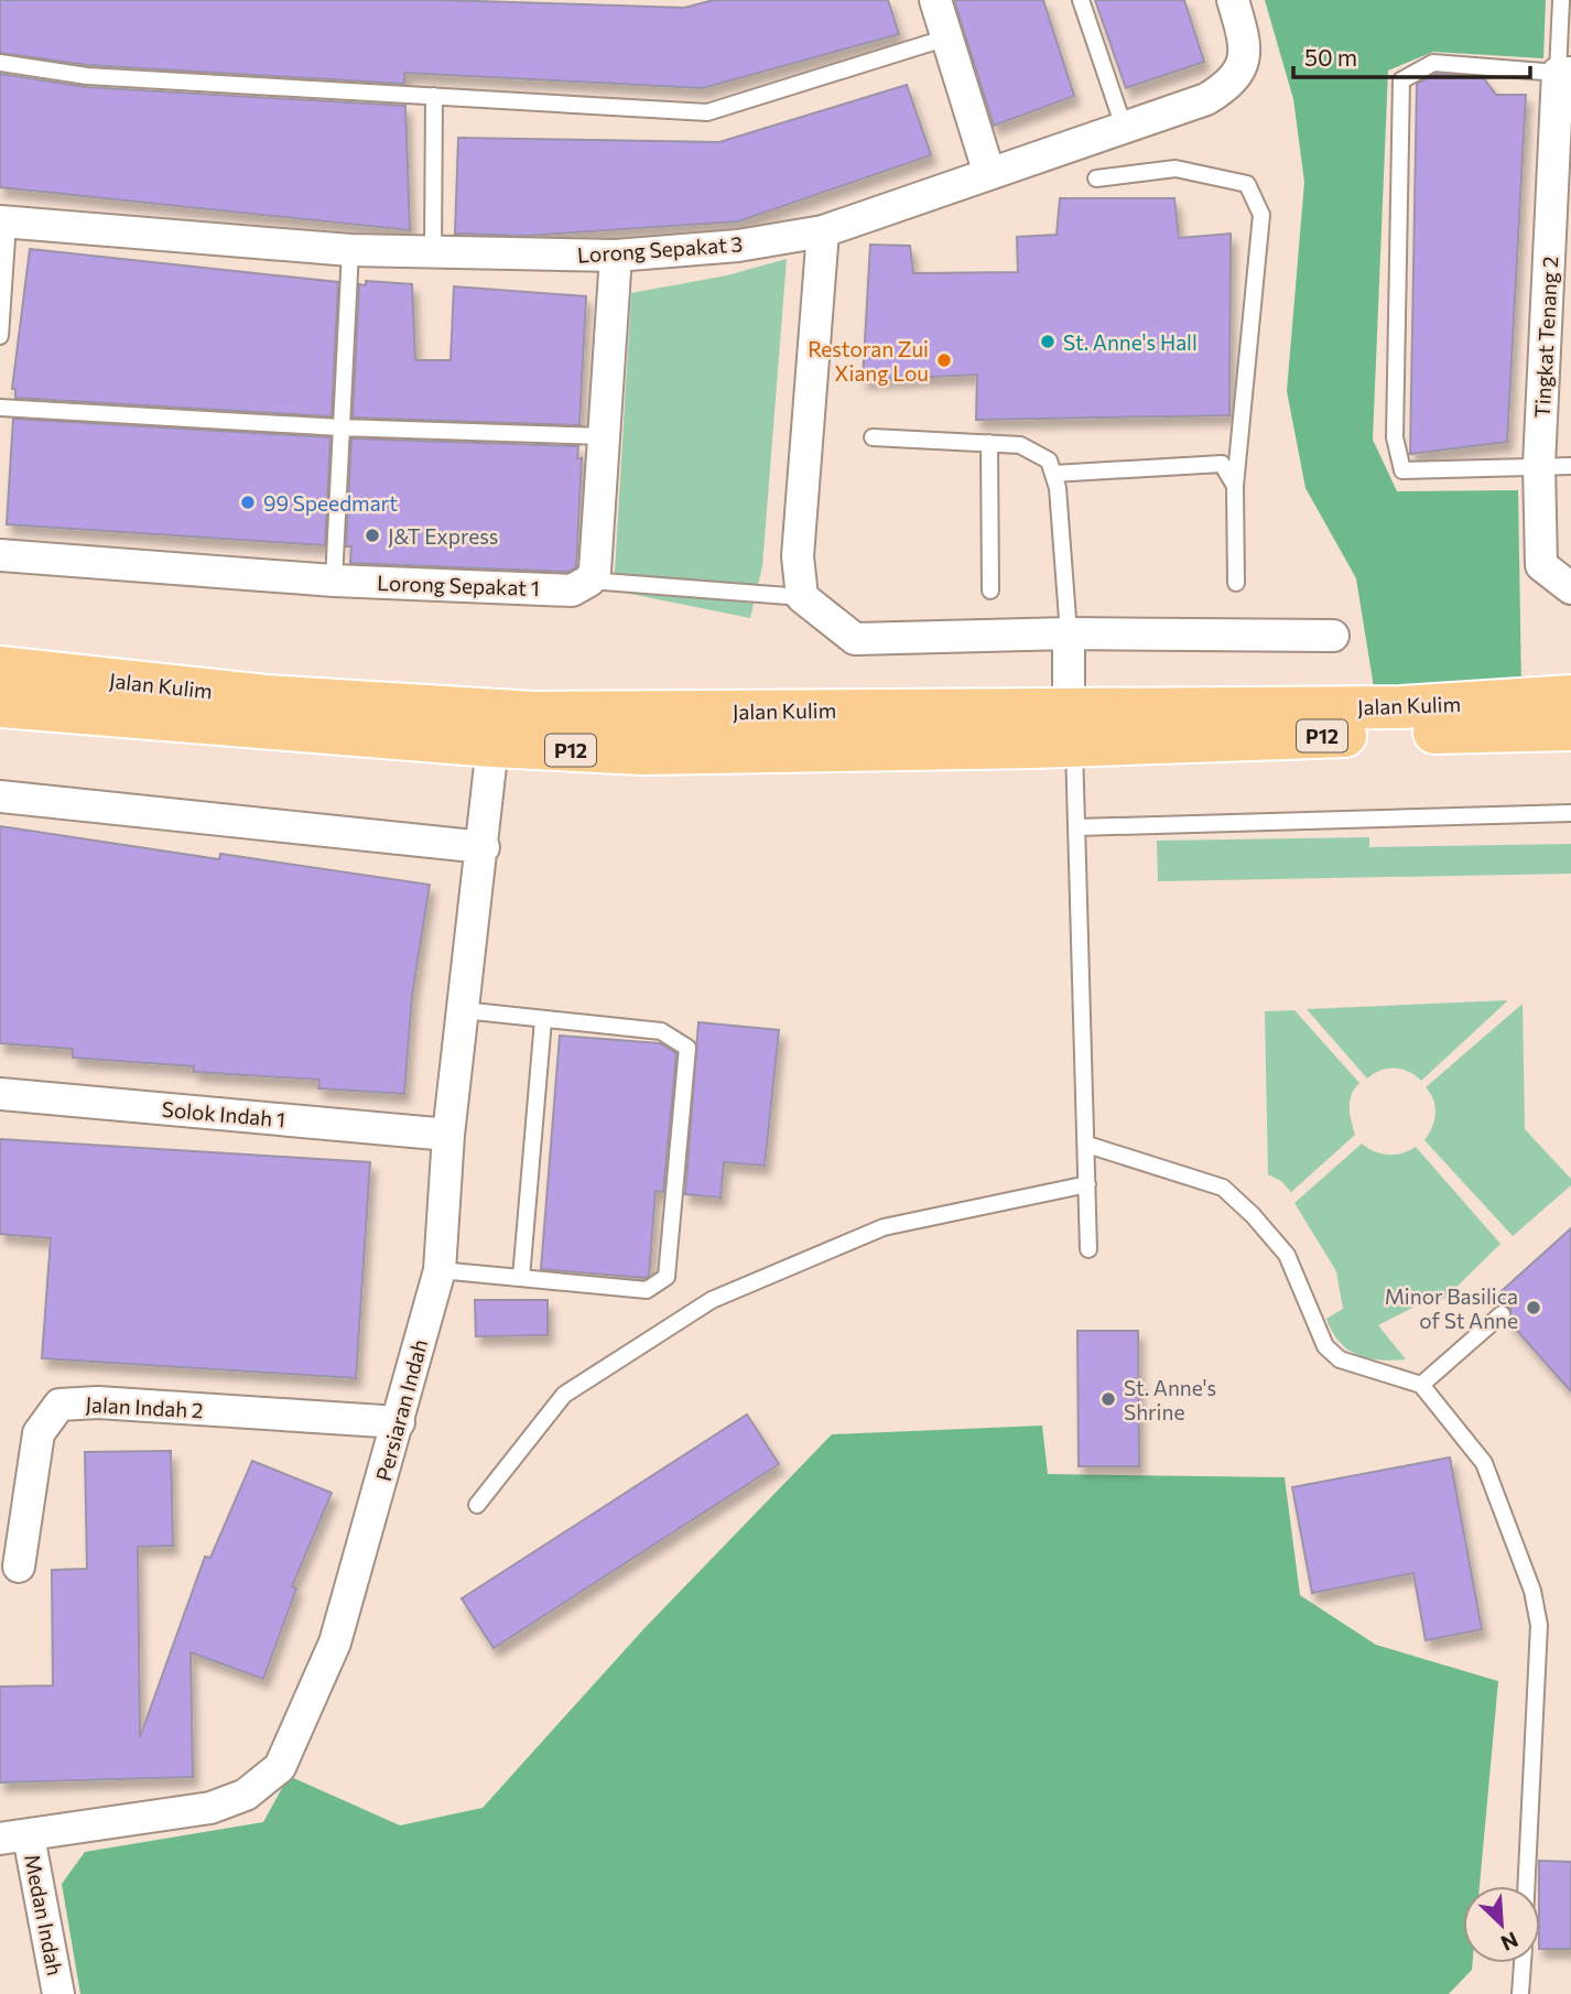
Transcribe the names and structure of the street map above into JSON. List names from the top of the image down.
{
  "streets": {
    "main road": ["Jalan Kulim", "P12"],
    "street": [
      "Lorong Sepakat 3",
      "Tingkat Tenang 2",
      "Lorong Sepakat 1",
      "Solok Indah 1",
      "Jalan Indah 2",
      "Persiaran Indah",
      "Medan Indah"
    ]
  },
  "crossings": [
    ["Jalan Kulim", "Persiaran Indah"],
    ["Solok Indah 1", "Persiaran Indah"],
    ["Jalan Indah 2", "Persiaran Indah"],
    ["Persiaran Indah", "Medan Indah"]
  ],
  "places": [
    "St. Anne's Hall",
    "Restoran Zui Xiang Lou",
    "99 Speedmart",
    "J&T Express",
    "Minor Basilica of St Anne",
    "St. Anne's Shrine"
  ],
  "scale_bar": "50 m",
  "north": "bottom right"
}
